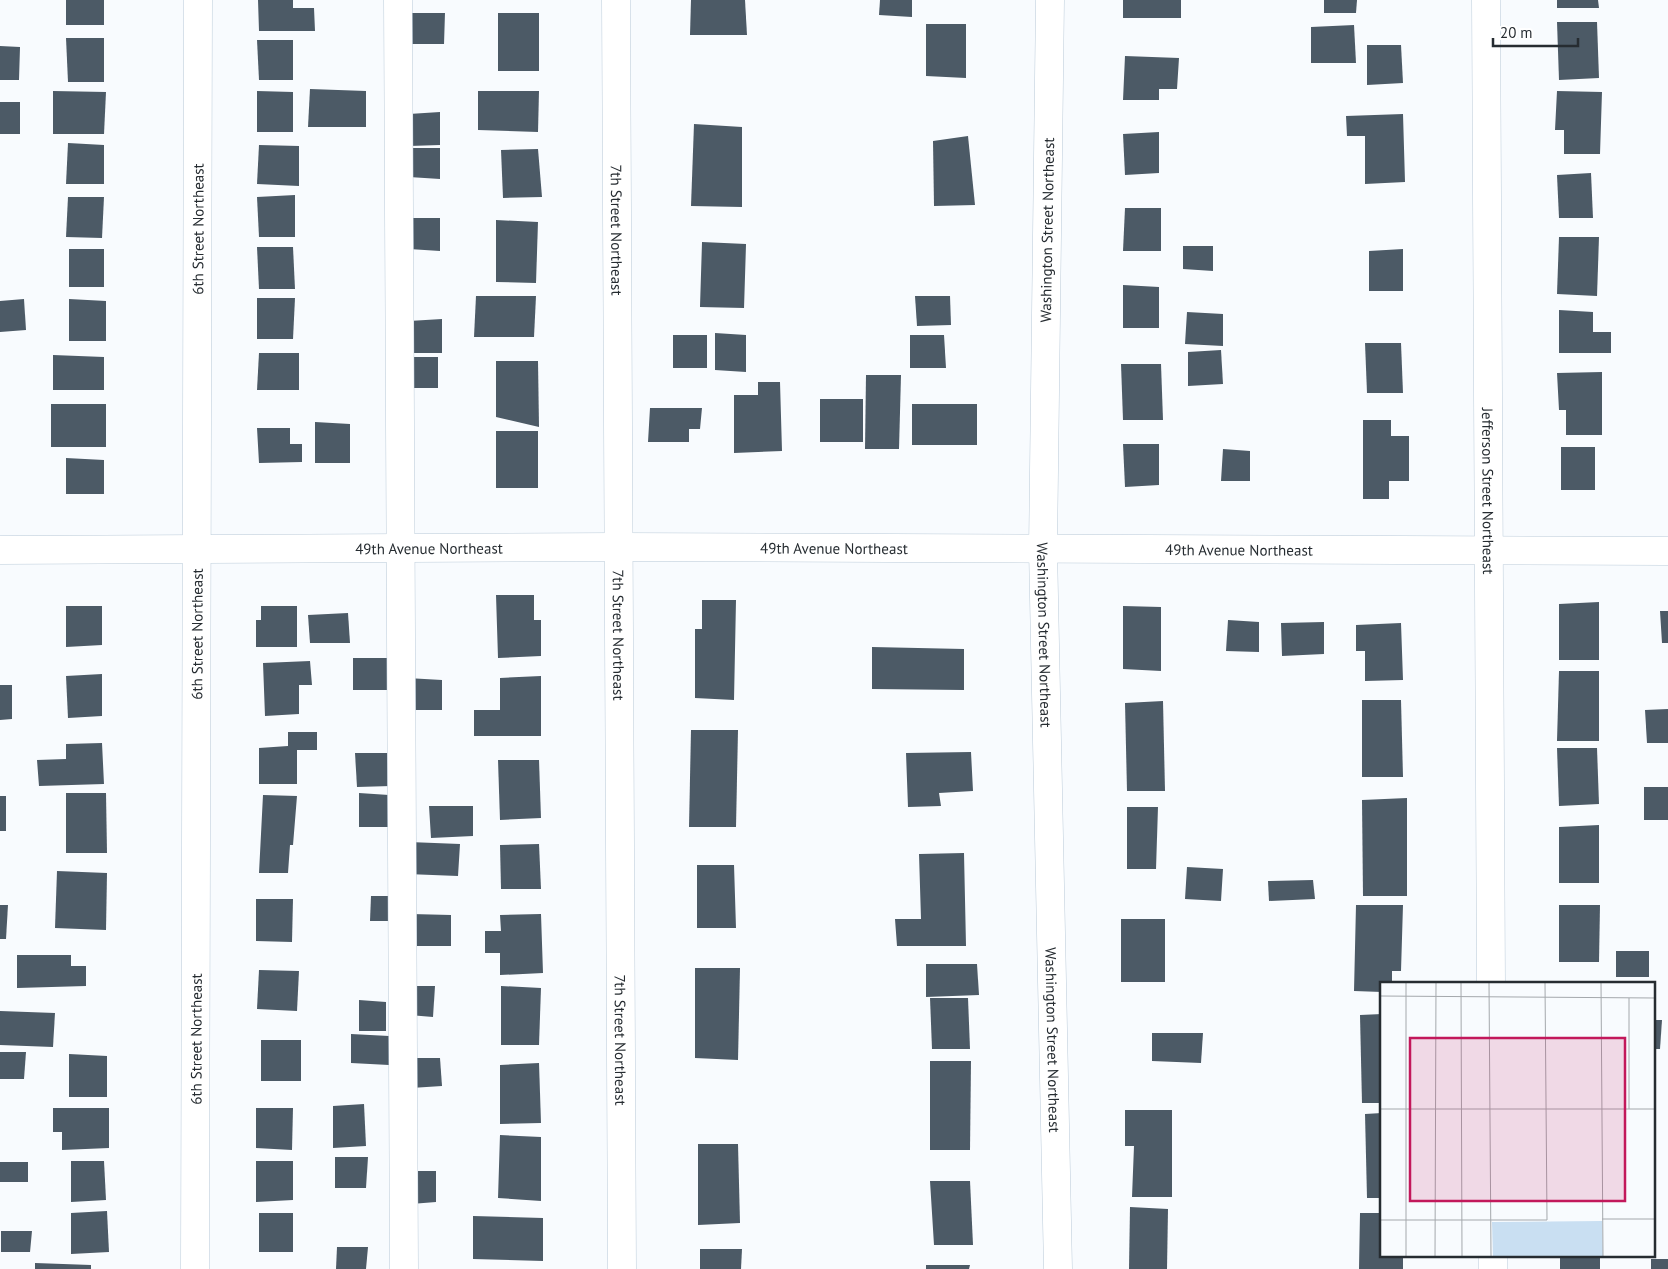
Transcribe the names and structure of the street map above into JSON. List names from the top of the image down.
{
  "streets": {
    "street": [
      "6th Street Northeast",
      "7th Street Northeast",
      "Washington Street Northeast",
      "Jefferson Street Northeast",
      "49th Avenue Northeast"
    ]
  },
  "crossings": [
    ["6th Street Northeast", "49th Avenue Northeast"],
    ["7th Street Northeast", "49th Avenue Northeast"],
    ["Washington Street Northeast", "49th Avenue Northeast"],
    ["Jefferson Street Northeast", "49th Avenue Northeast"]
  ],
  "scale_bar": "20 m"
}
